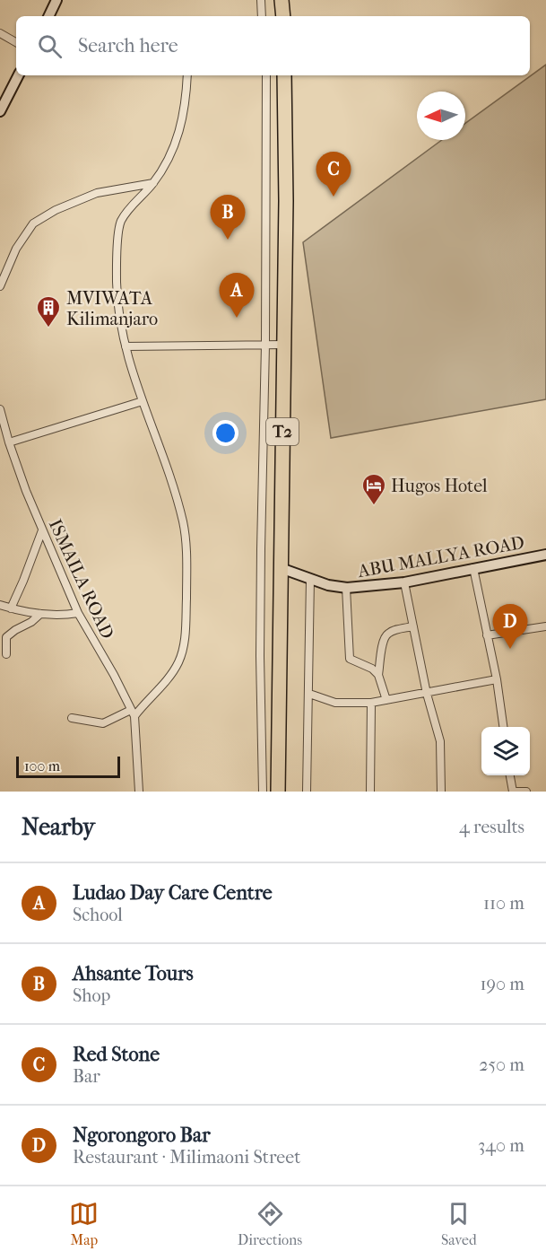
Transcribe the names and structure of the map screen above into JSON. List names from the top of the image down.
{
  "streets": {
    "highway": ["T2"],
    "main road": ["ABU MALLYA ROAD"],
    "street": ["ISMAILA ROAD"]
  },
  "crossings": [
    ["T2", "ABU MALLYA ROAD"]
  ],
  "places": {
    "building": ["MVIWATA Kilimanjaro"],
    "hotel": ["Hugos Hotel"]
  },
  "scale_bar": "100 m",
  "north": "left",
  "page": {
    "search": "Search here",
    "pins": [
      "C",
      "B",
      "A",
      "D"
    ],
    "scale": "100 m",
    "heading": ["Nearby", "4 results"],
    "list": [
      {
        "mark": "A",
        "name": "Ludao Day Care Centre",
        "note": "School",
        "value": "110 m"
      },
      {
        "mark": "B",
        "name": "Ahsante Tours",
        "note": "Shop",
        "value": "190 m"
      },
      {
        "mark": "C",
        "name": "Red Stone",
        "note": "Bar",
        "value": "250 m"
      },
      {
        "mark": "D",
        "name": "Ngorongoro Bar",
        "note": "Restaurant · Milimaoni Street",
        "value": "340 m"
      }
    ],
    "nav": ["Map", "Directions", "Saved"]
  }
}
